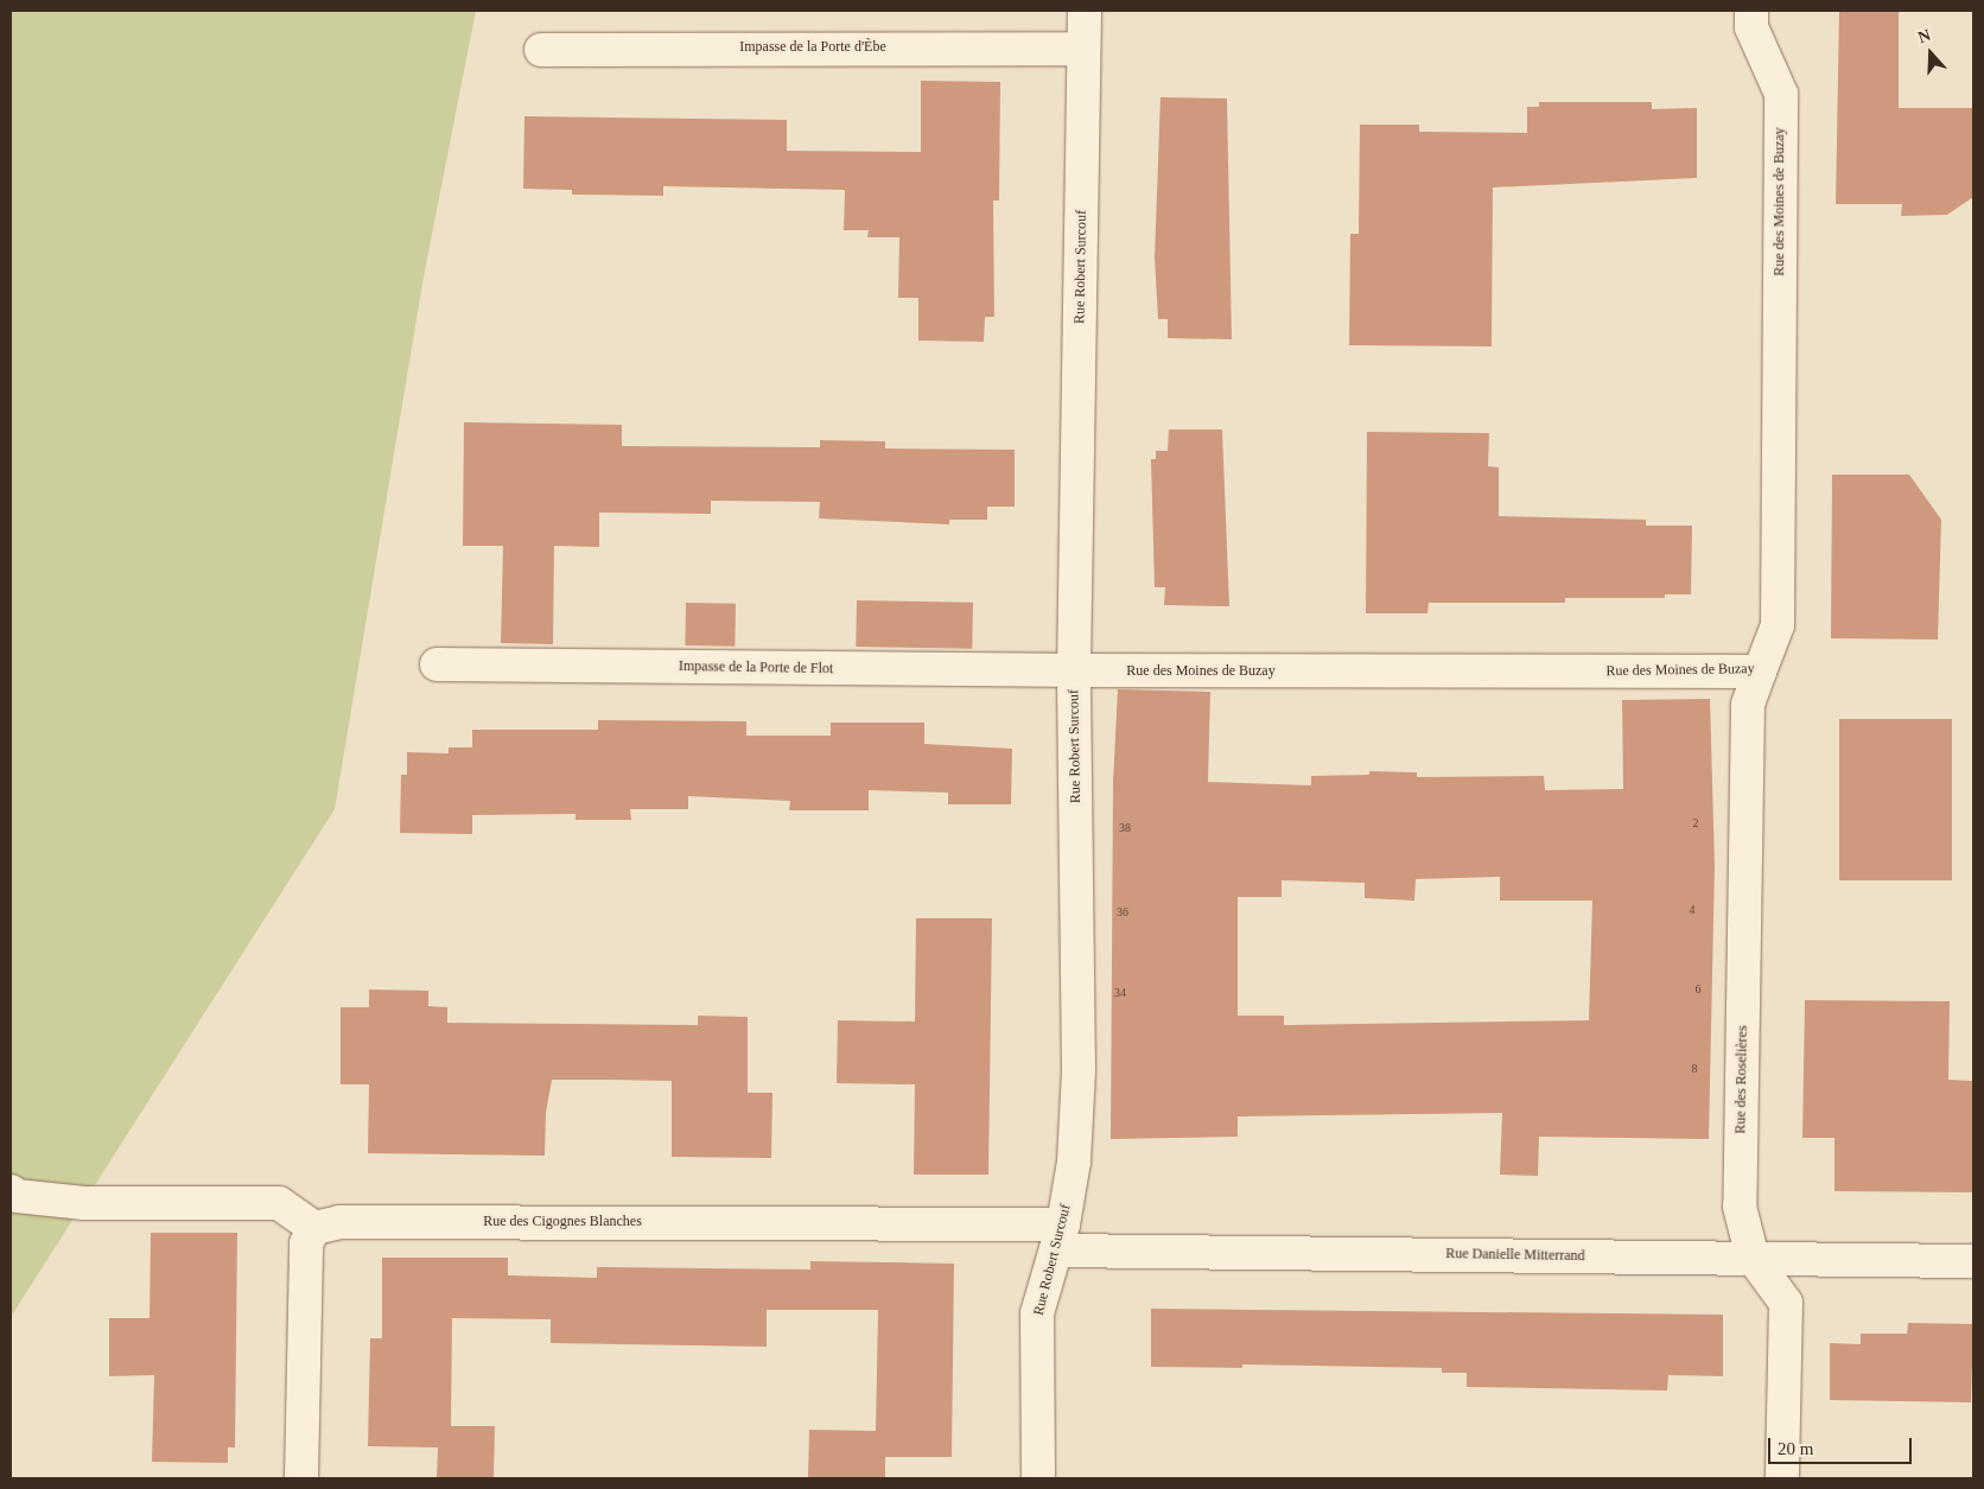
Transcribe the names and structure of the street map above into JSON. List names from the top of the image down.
{
  "streets": {
    "street": [
      "Impasse de la Porte d'Èbe",
      "Rue des Moines de Buzay",
      "Rue Robert Surcouf",
      "Impasse de la Porte de Flot",
      "Rue des Roselières",
      "Rue des Cigognes Blanches",
      "Rue Danielle Mitterrand"
    ]
  },
  "crossings": [
    ["Impasse de la Porte d'Èbe", "Rue Robert Surcouf"],
    ["Rue des Moines de Buzay", "Rue Robert Surcouf"],
    ["Rue des Moines de Buzay", "Impasse de la Porte de Flot"],
    ["Rue des Moines de Buzay", "Rue des Roselières"],
    ["Rue Robert Surcouf", "Impasse de la Porte de Flot"],
    ["Rue Robert Surcouf", "Rue des Cigognes Blanches"],
    ["Rue Robert Surcouf", "Rue Danielle Mitterrand"],
    ["Rue des Roselières", "Rue Danielle Mitterrand"],
    ["Rue des Cigognes Blanches", "Rue Danielle Mitterrand"]
  ],
  "house_numbers": [
    "2",
    "38",
    "4",
    "36",
    "6",
    "34",
    "8"
  ],
  "scale_bar": "20 m",
  "north": "top"
}
